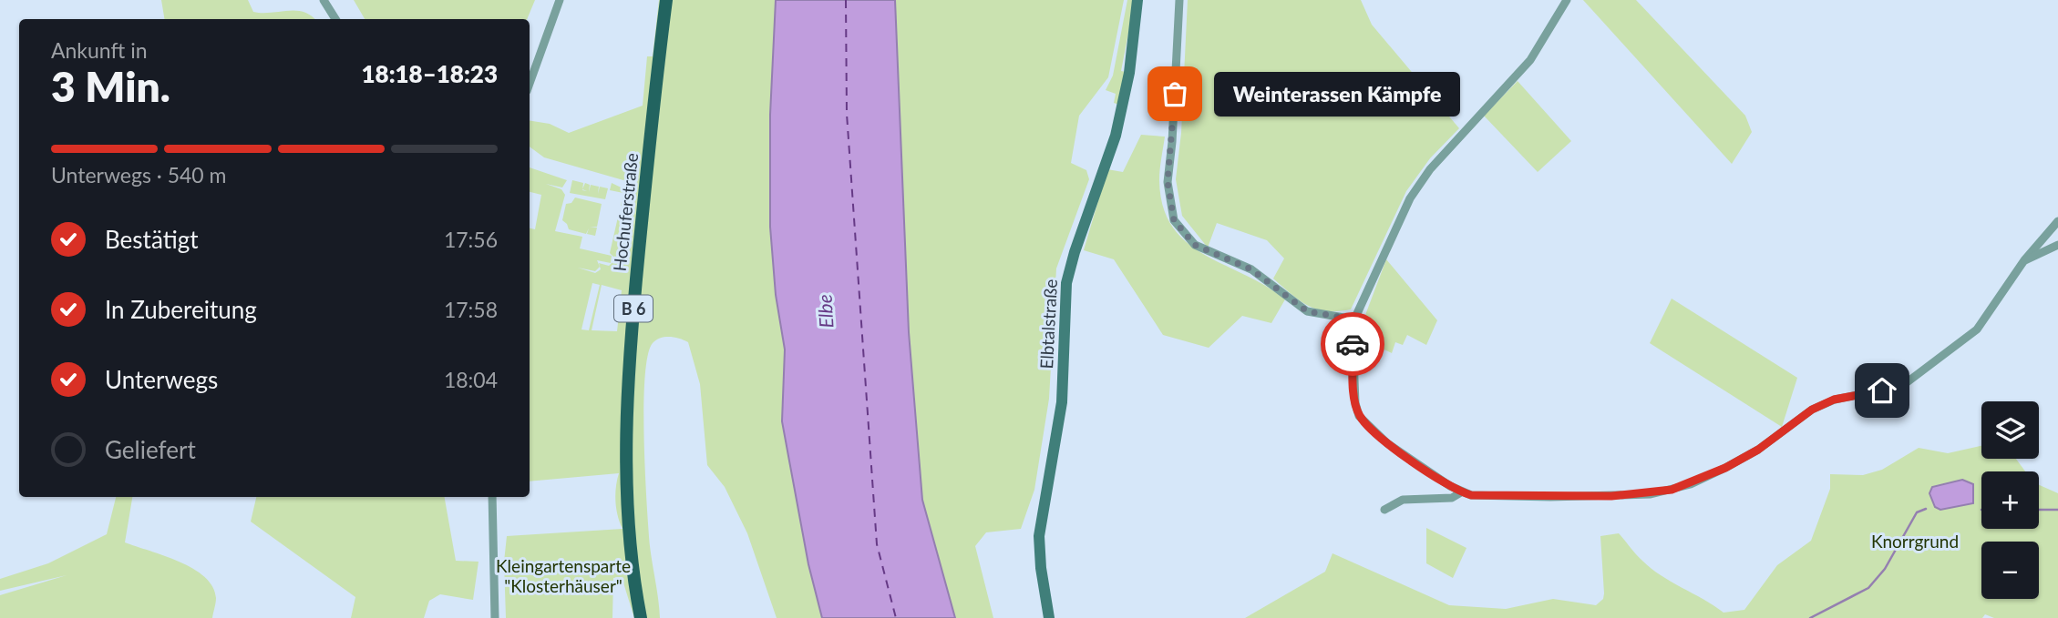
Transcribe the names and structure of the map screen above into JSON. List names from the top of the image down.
{
  "streets": {
    "main road": ["Hochuferstraße", "B 6"],
    "street": ["Elbtalstraße"]
  },
  "water": ["Elbe"],
  "parks": ["Knorrgrund", "Kleingartensparte \"Klosterhäuser\""],
  "places": ["Weinterassen Kämpfe"],
  "page": {
    "heading": ["3 Min.", "Ankunft in", "18:18–18:23"],
    "bubble": "Weinterassen Kämpfe",
    "bar": "Unterwegs · 540 m",
    "list": [
      ["Bestätigt", "17:56"],
      ["In Zubereitung", "17:58"],
      ["Unterwegs", "18:04"],
      "Geliefert"
    ],
    "map_buttons": ["+", "−"]
  }
}
